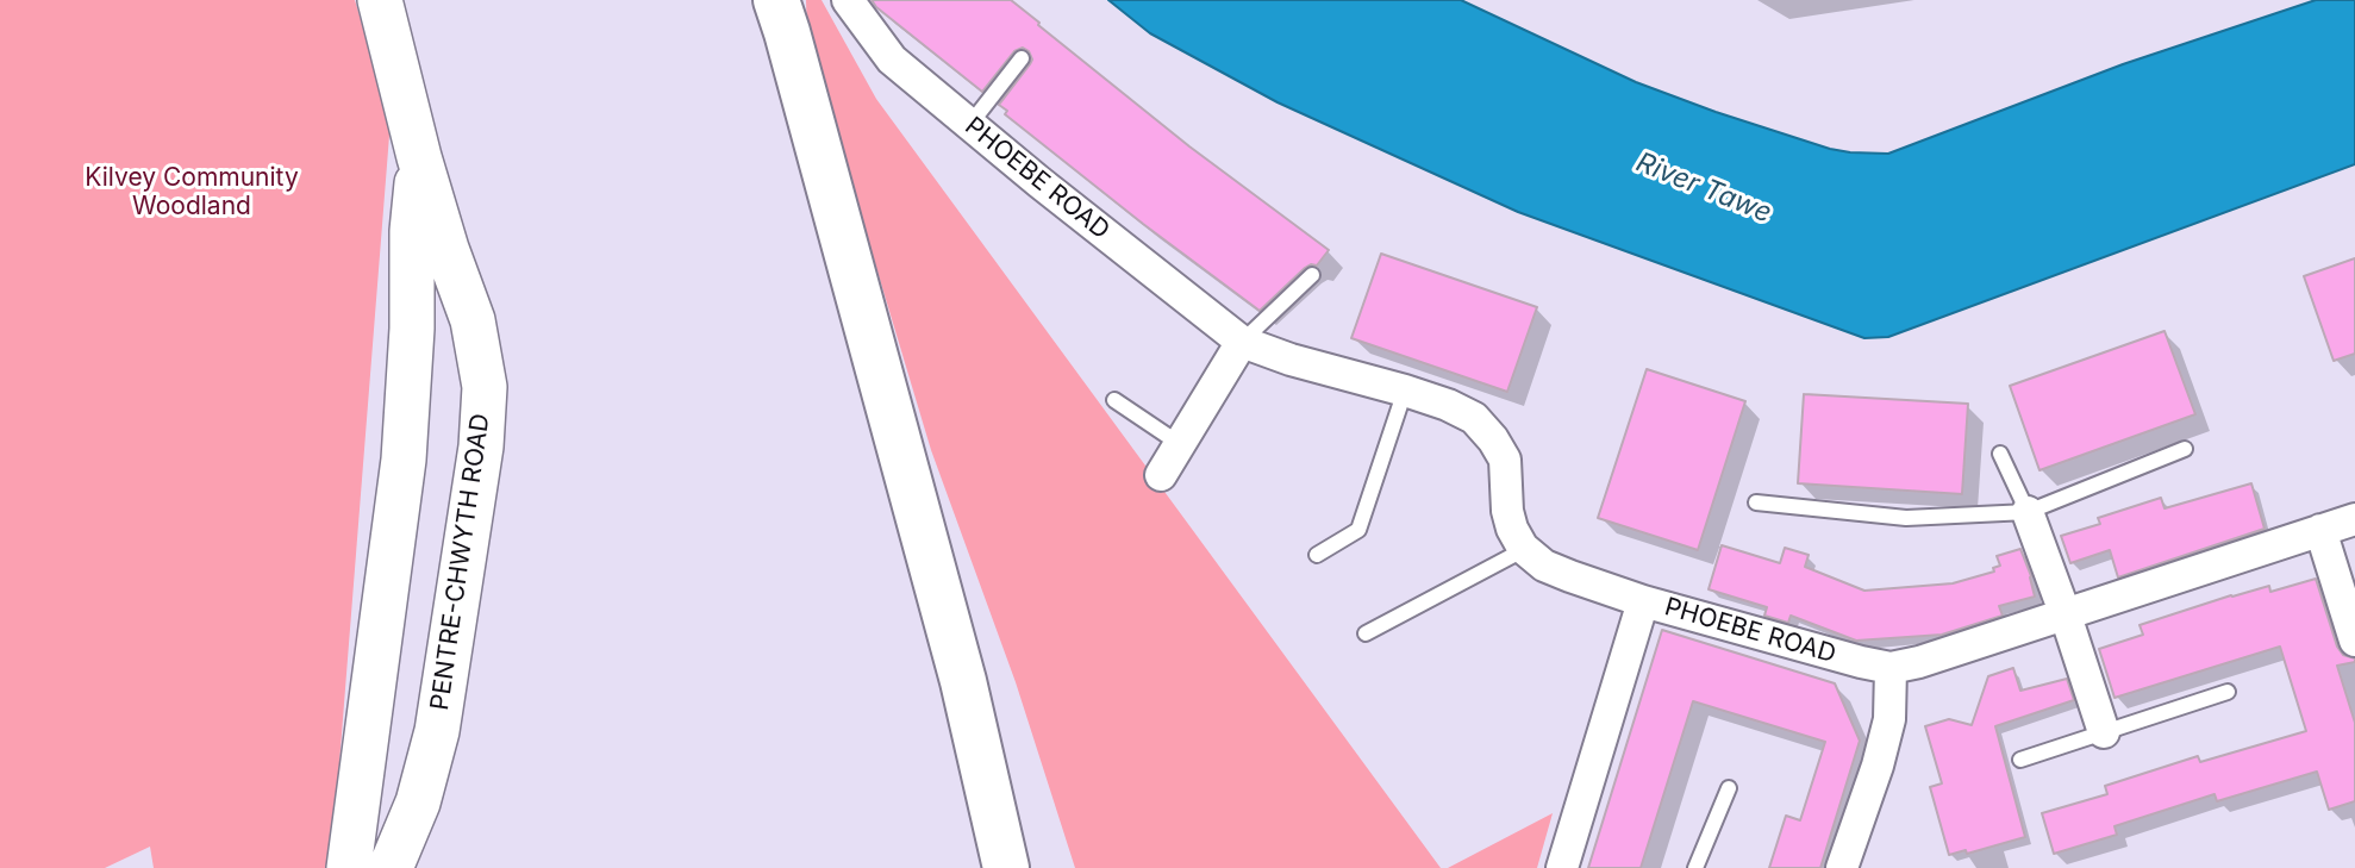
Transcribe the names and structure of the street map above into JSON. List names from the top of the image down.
{
  "streets": {
    "main road": ["PENTRE-CHWYTH ROAD"],
    "street": ["PHOEBE ROAD"]
  },
  "water": ["River Tawe"],
  "parks": ["Kilvey Community Woodland"]
}
